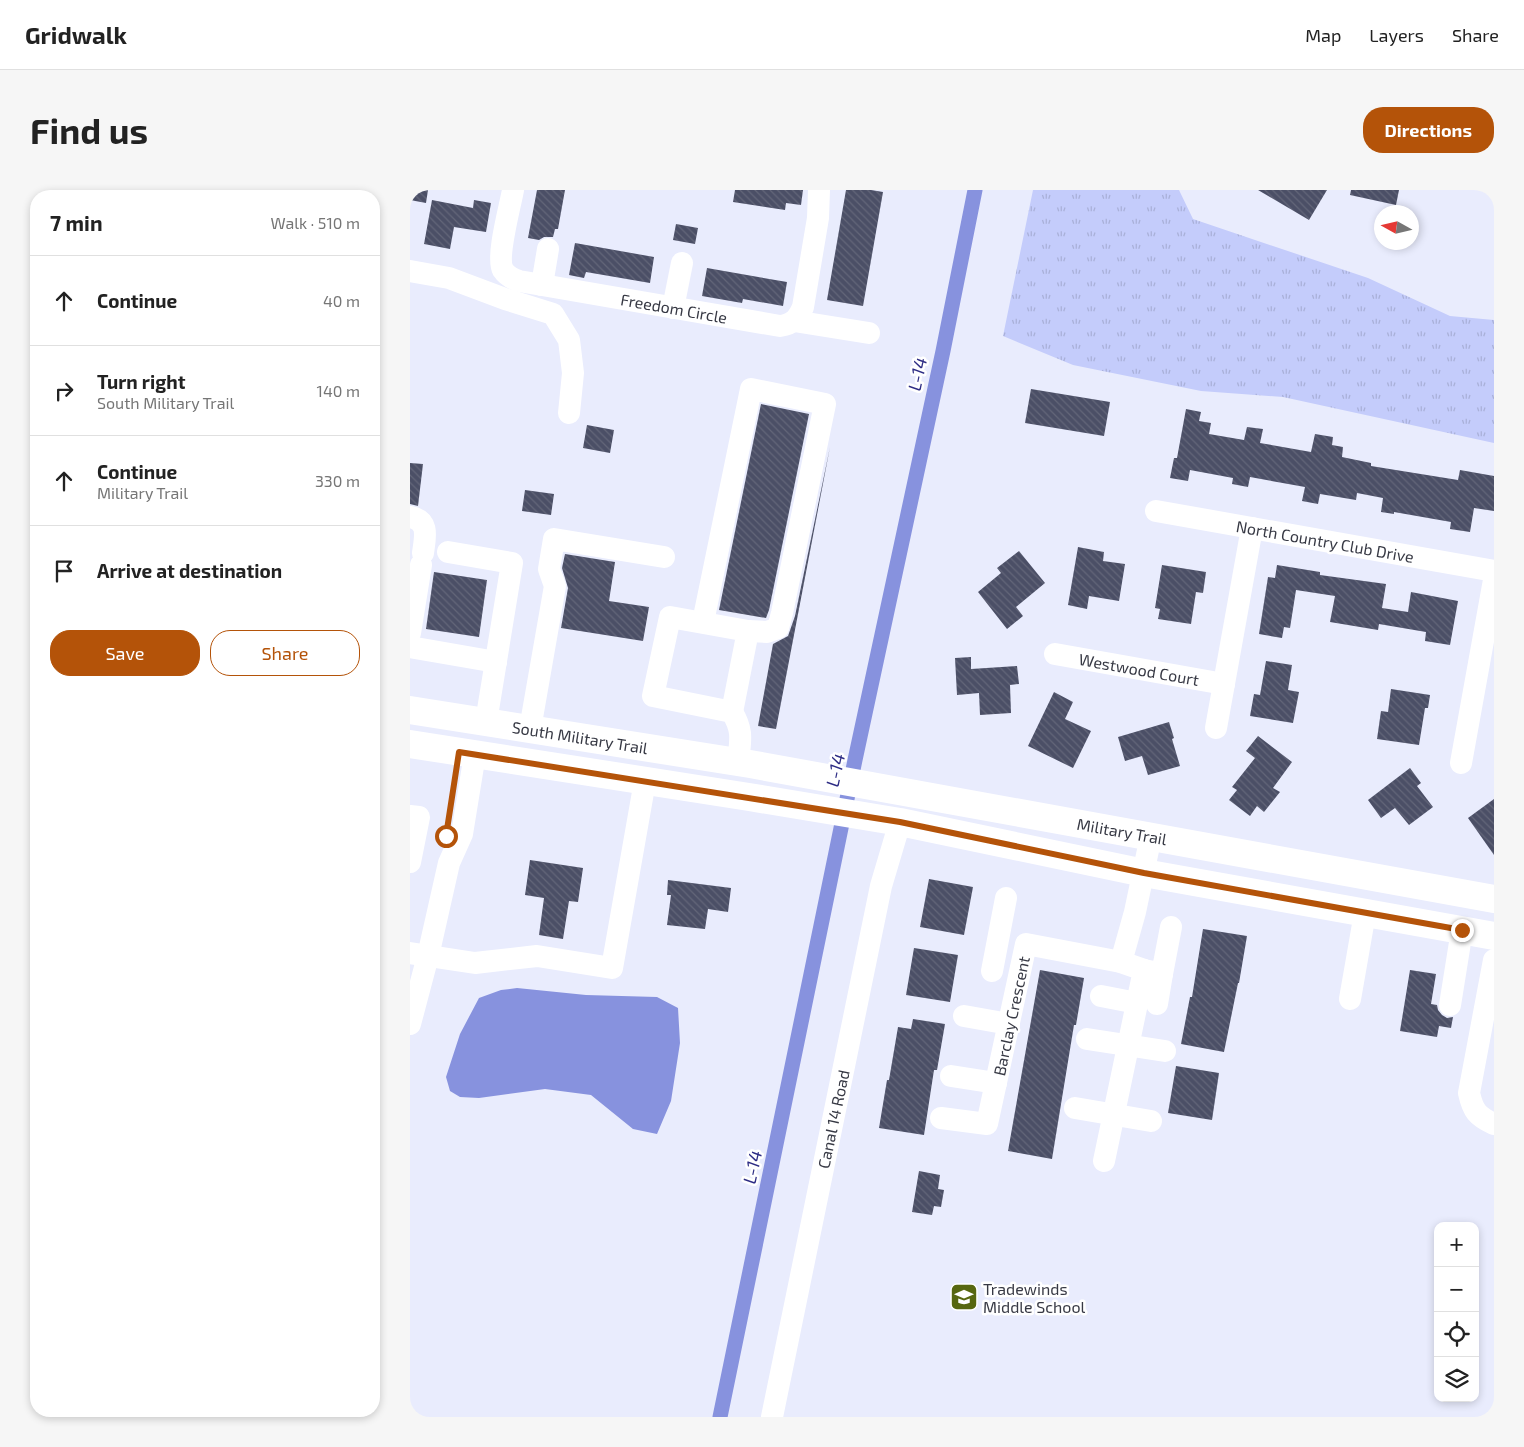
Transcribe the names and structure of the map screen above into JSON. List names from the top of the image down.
{
  "streets": {
    "main road": ["South Military Trail", "Military Trail"],
    "street": [
      "Freedom Circle",
      "North Country Club Drive",
      "Westwood Court",
      "Barclay Crescent",
      "Canal 14 Road"
    ]
  },
  "crossings": [
    ["South Military Trail", "Military Trail"],
    ["South Military Trail", "Canal 14 Road"]
  ],
  "water": ["L-14"],
  "places": {
    "school or university": ["Tradewinds Middle School"]
  },
  "north": "left",
  "page": {
    "header": "Gridwalk",
    "nav": ["Map", "Layers", "Share"],
    "buttons": [
      "Directions",
      ["Save", "Share"]
    ],
    "title": "Find us",
    "heading": ["7 min", "Walk · 510 m"],
    "list": [
      ["Continue", "40 m"],
      ["Turn right", "South Military Trail", "140 m"],
      ["Continue", "Military Trail", "330 m"],
      "Arrive at destination"
    ],
    "map_buttons": ["+", "−"]
  }
}
